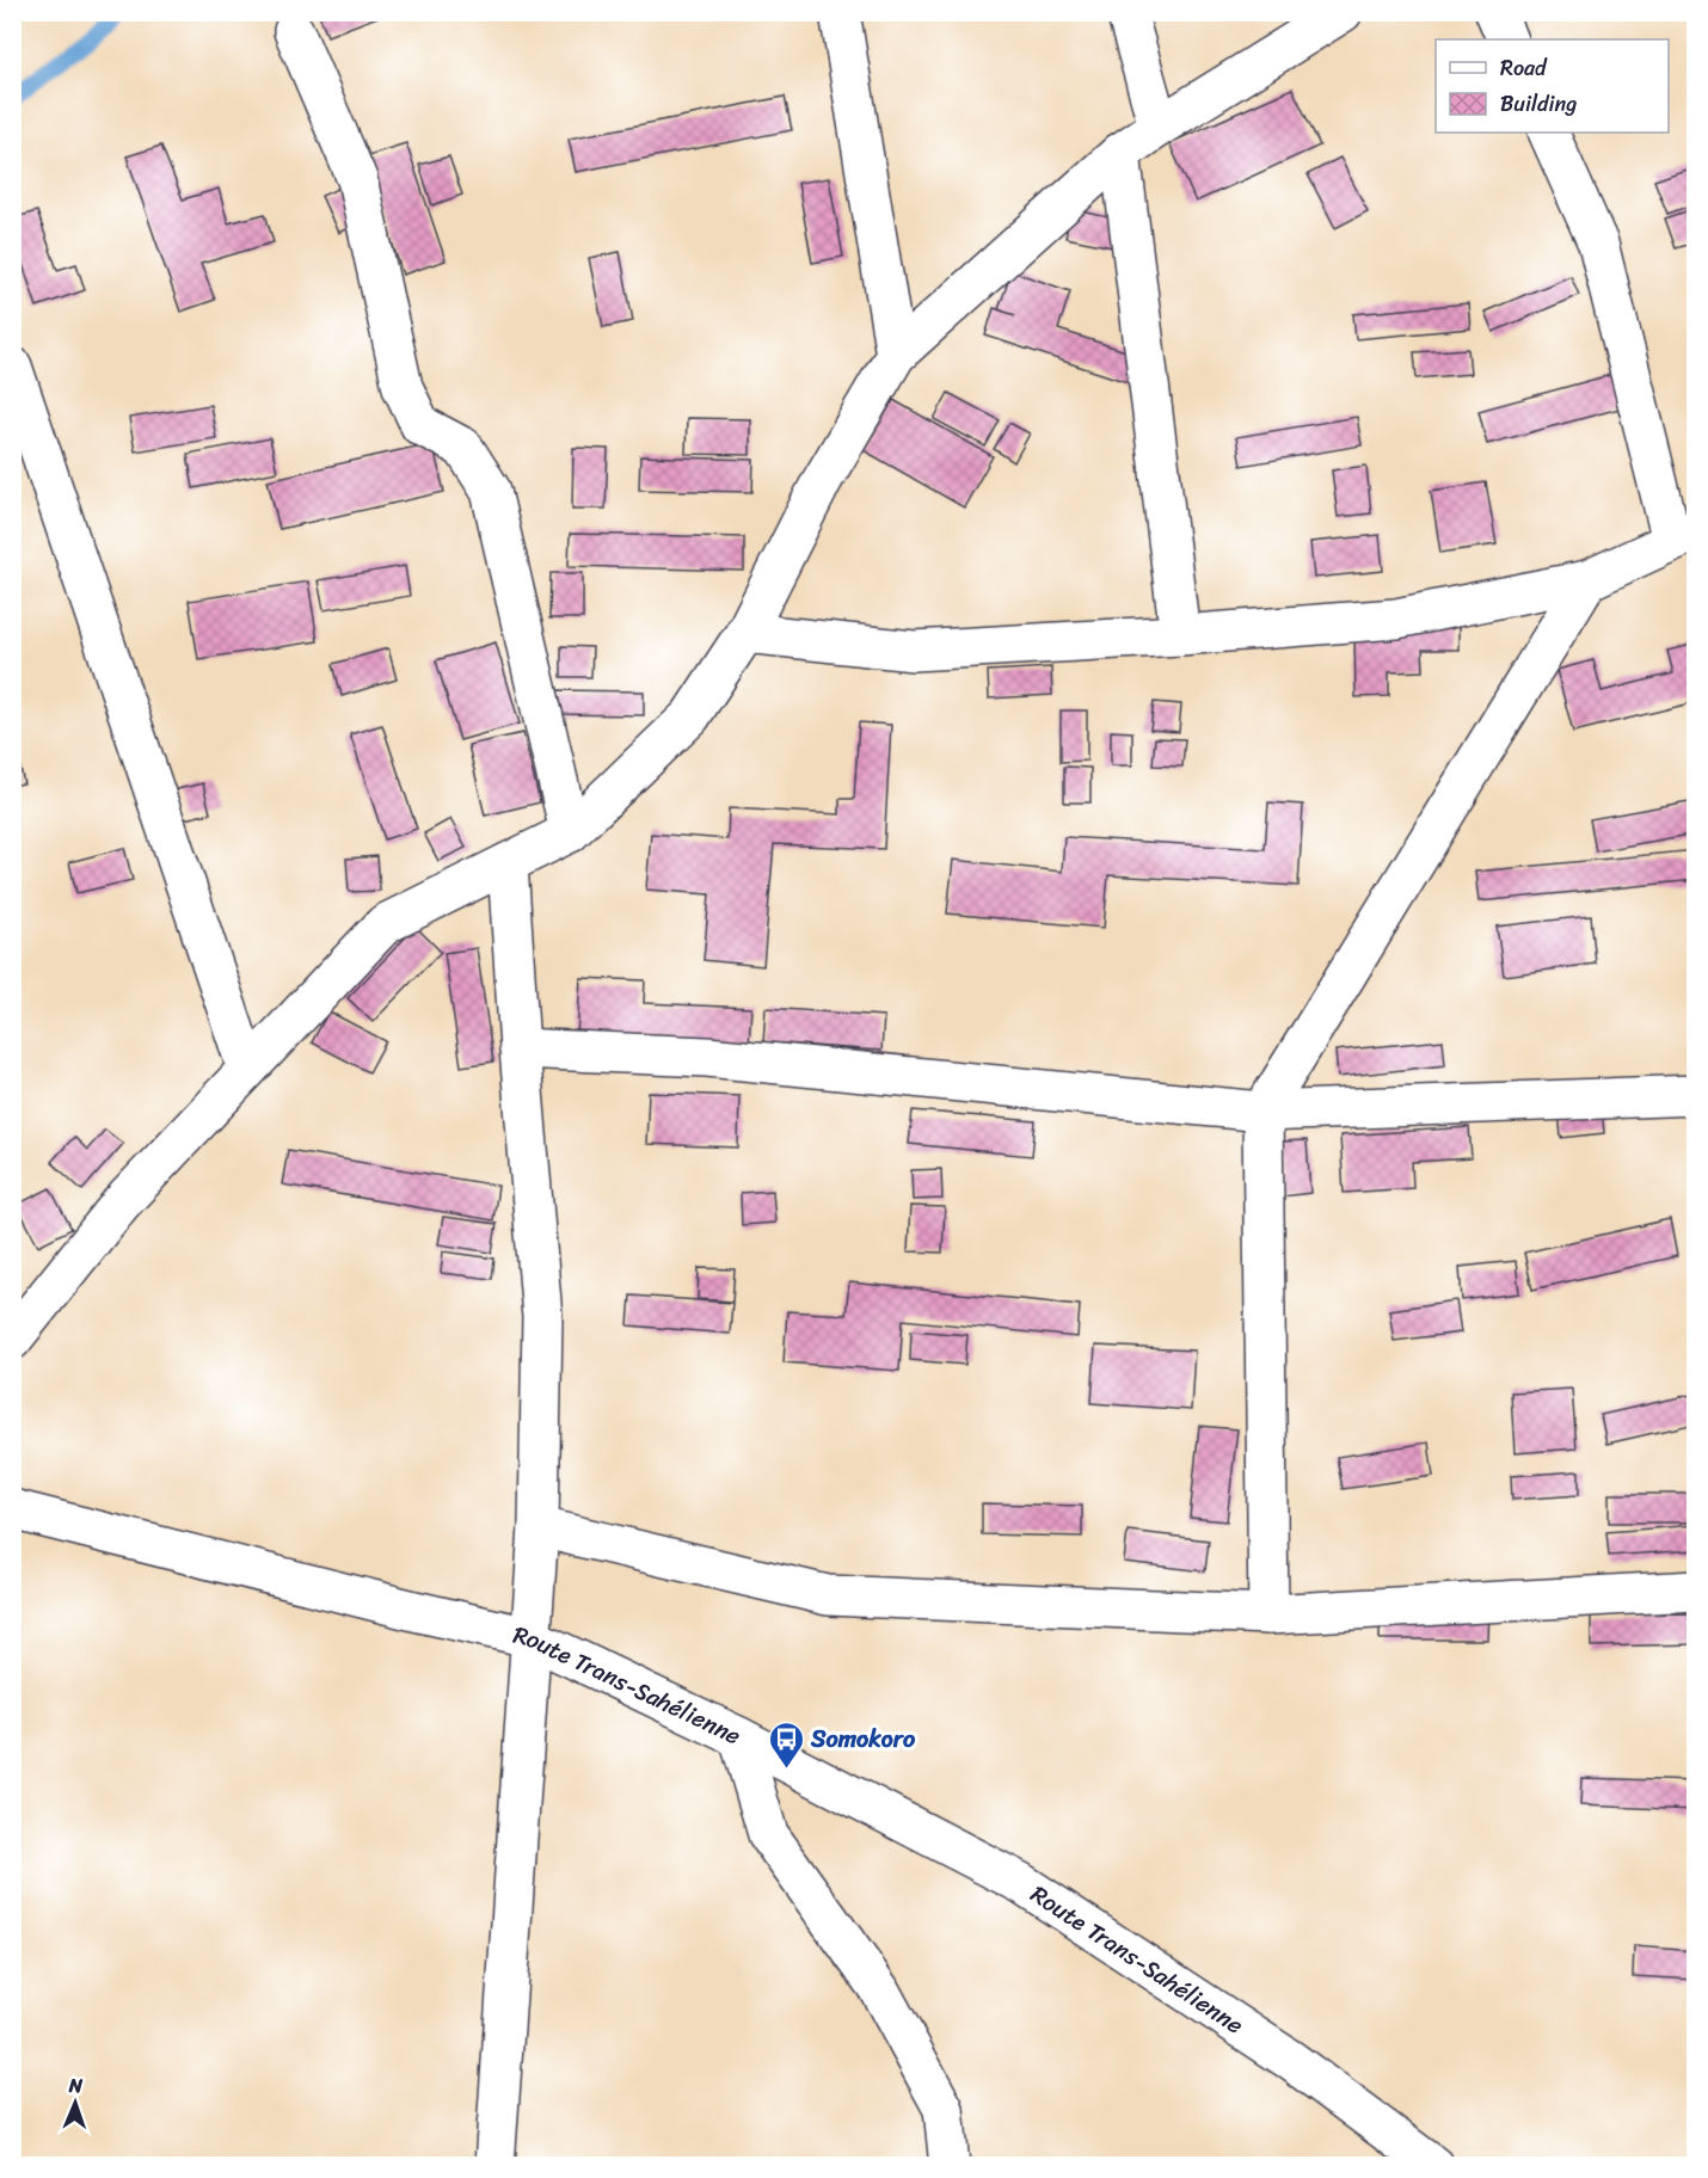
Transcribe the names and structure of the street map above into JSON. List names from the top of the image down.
{
  "streets": {
    "main road": ["Route Trans-Sahélienne"]
  },
  "places": {
    "bus stop": ["Somokoro"]
  },
  "legend": ["Road", "Building"],
  "north": "top"
}
